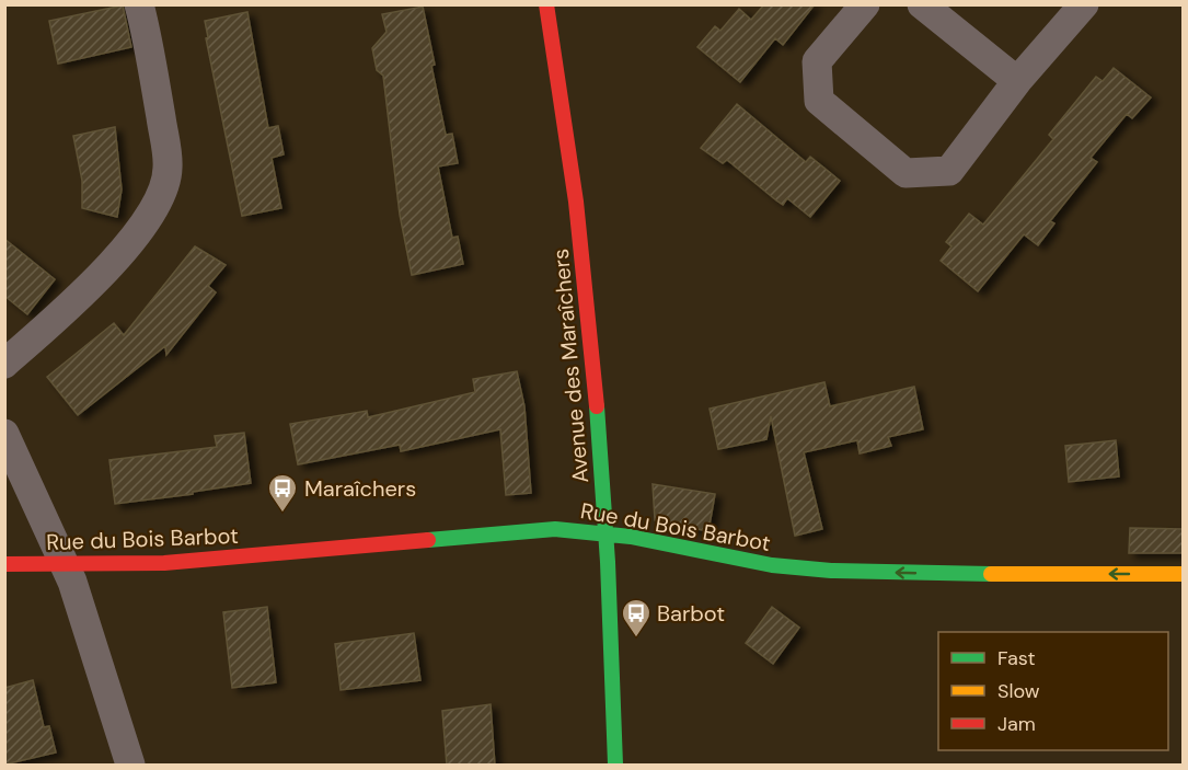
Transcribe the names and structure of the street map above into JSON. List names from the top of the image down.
{
  "streets": {
    "street": ["Avenue des Maraîchers", "Rue du Bois Barbot"]
  },
  "crossings": [
    ["Avenue des Maraîchers", "Rue du Bois Barbot"]
  ],
  "one_way": ["Rue du Bois Barbot"],
  "places": {
    "bus stop": ["Maraîchers", "Barbot"]
  },
  "legend": ["Fast", "Slow", "Jam"]
}
